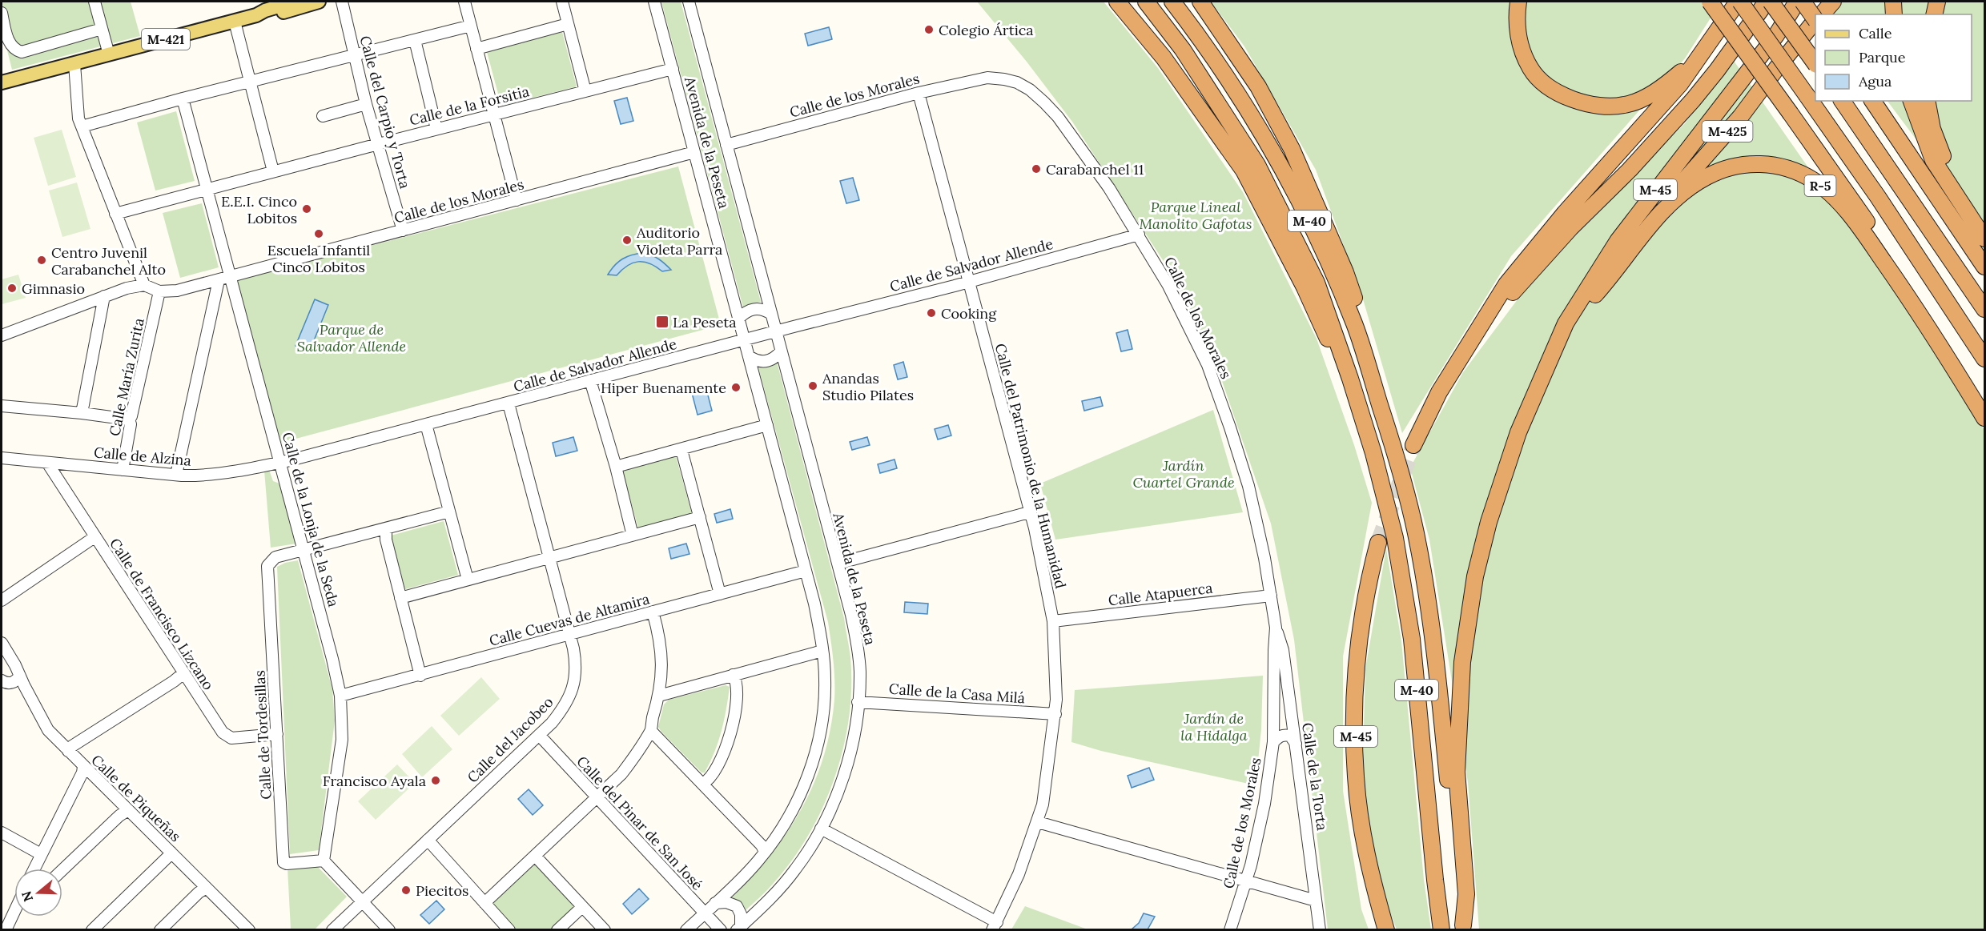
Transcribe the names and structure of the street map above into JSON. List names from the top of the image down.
{
  "streets": {
    "highway": [
      "M-425",
      "R-5",
      "M-45",
      "M-40"
    ],
    "main road": ["M-421"],
    "street": [
      "Calle de los Morales",
      "Calle de la Forsitia",
      "Calle del Carpio y Torta",
      "Avenida de la Peseta",
      "Calle de Salvador Allende",
      "Calle María Zurita",
      "Calle de Alzina",
      "Calle del Patrimonio de la Humanidad",
      "Calle de la Lonja de la Seda",
      "Calle Atapuerca",
      "Calle de Francisco Lizcano",
      "Calle Cuevas de Altamira",
      "Calle de la Casa Milá",
      "Calle de Tordesillas",
      "Calle del Jacobeo",
      "Calle de la Torta",
      "Calle de Piqueñas",
      "Calle del Pinar de San José"
    ]
  },
  "crossings": [
    ["Calle de los Morales", "Calle del Carpio y Torta"],
    ["Calle de los Morales", "Avenida de la Peseta"],
    ["Calle de los Morales", "Calle de Salvador Allende"],
    ["Calle de los Morales", "Calle María Zurita"],
    ["Calle de los Morales", "Calle del Patrimonio de la Humanidad"],
    ["Calle de los Morales", "Calle de la Lonja de la Seda"],
    ["Calle de los Morales", "Calle Atapuerca"],
    ["Calle de los Morales", "Calle de la Torta"],
    ["Calle de la Forsitia", "Calle del Carpio y Torta"],
    ["Calle de la Forsitia", "Avenida de la Peseta"],
    ["Calle de la Forsitia", "Calle de la Lonja de la Seda"],
    ["M-425", "R-5"],
    ["Avenida de la Peseta", "Calle de Salvador Allende"],
    ["Avenida de la Peseta", "Calle Cuevas de Altamira"],
    ["Avenida de la Peseta", "Calle de la Casa Milá"],
    ["Avenida de la Peseta", "Calle del Pinar de San José"],
    ["M-45", "M-40"],
    ["Calle de Salvador Allende", "Calle de Alzina"],
    ["Calle de Salvador Allende", "Calle del Patrimonio de la Humanidad"],
    ["Calle de Salvador Allende", "Calle de la Lonja de la Seda"],
    ["Calle de Salvador Allende", "Calle del Jacobeo"],
    ["Calle María Zurita", "Calle de Alzina"],
    ["Calle de Alzina", "Calle de la Lonja de la Seda"],
    ["Calle de Alzina", "Calle de Francisco Lizcano"],
    ["Calle del Patrimonio de la Humanidad", "Calle Atapuerca"],
    ["Calle del Patrimonio de la Humanidad", "Calle de la Casa Milá"],
    ["Calle de la Lonja de la Seda", "Calle Cuevas de Altamira"],
    ["Calle de la Lonja de la Seda", "Calle de Tordesillas"],
    ["Calle de Francisco Lizcano", "Calle de Tordesillas"],
    ["Calle Cuevas de Altamira", "Calle del Jacobeo"],
    ["Calle del Jacobeo", "Calle del Pinar de San José"]
  ],
  "parks": [
    "Parque Lineal Manolito Gafotas",
    "Parque de Salvador Allende",
    "Jardín Cuartel Grande",
    "Jardín de la Hidalga"
  ],
  "places": {
    "other": [
      "Colegio Ártica",
      "Carabanchel 11",
      "E.E.I. Cinco Lobitos",
      "Escuela Infantil Cinco Lobitos",
      "Auditorio Violeta Parra",
      "Centro Juvenil Carabanchel Alto",
      "Gimnasio",
      "Cooking",
      "Anandas Studio Pilates",
      "Hiper Buenamente",
      "Francisco Ayala",
      "Piecitos"
    ],
    "transit": ["La Peseta"]
  },
  "legend": ["Calle", "Parque", "Agua"],
  "north": "left"
}
